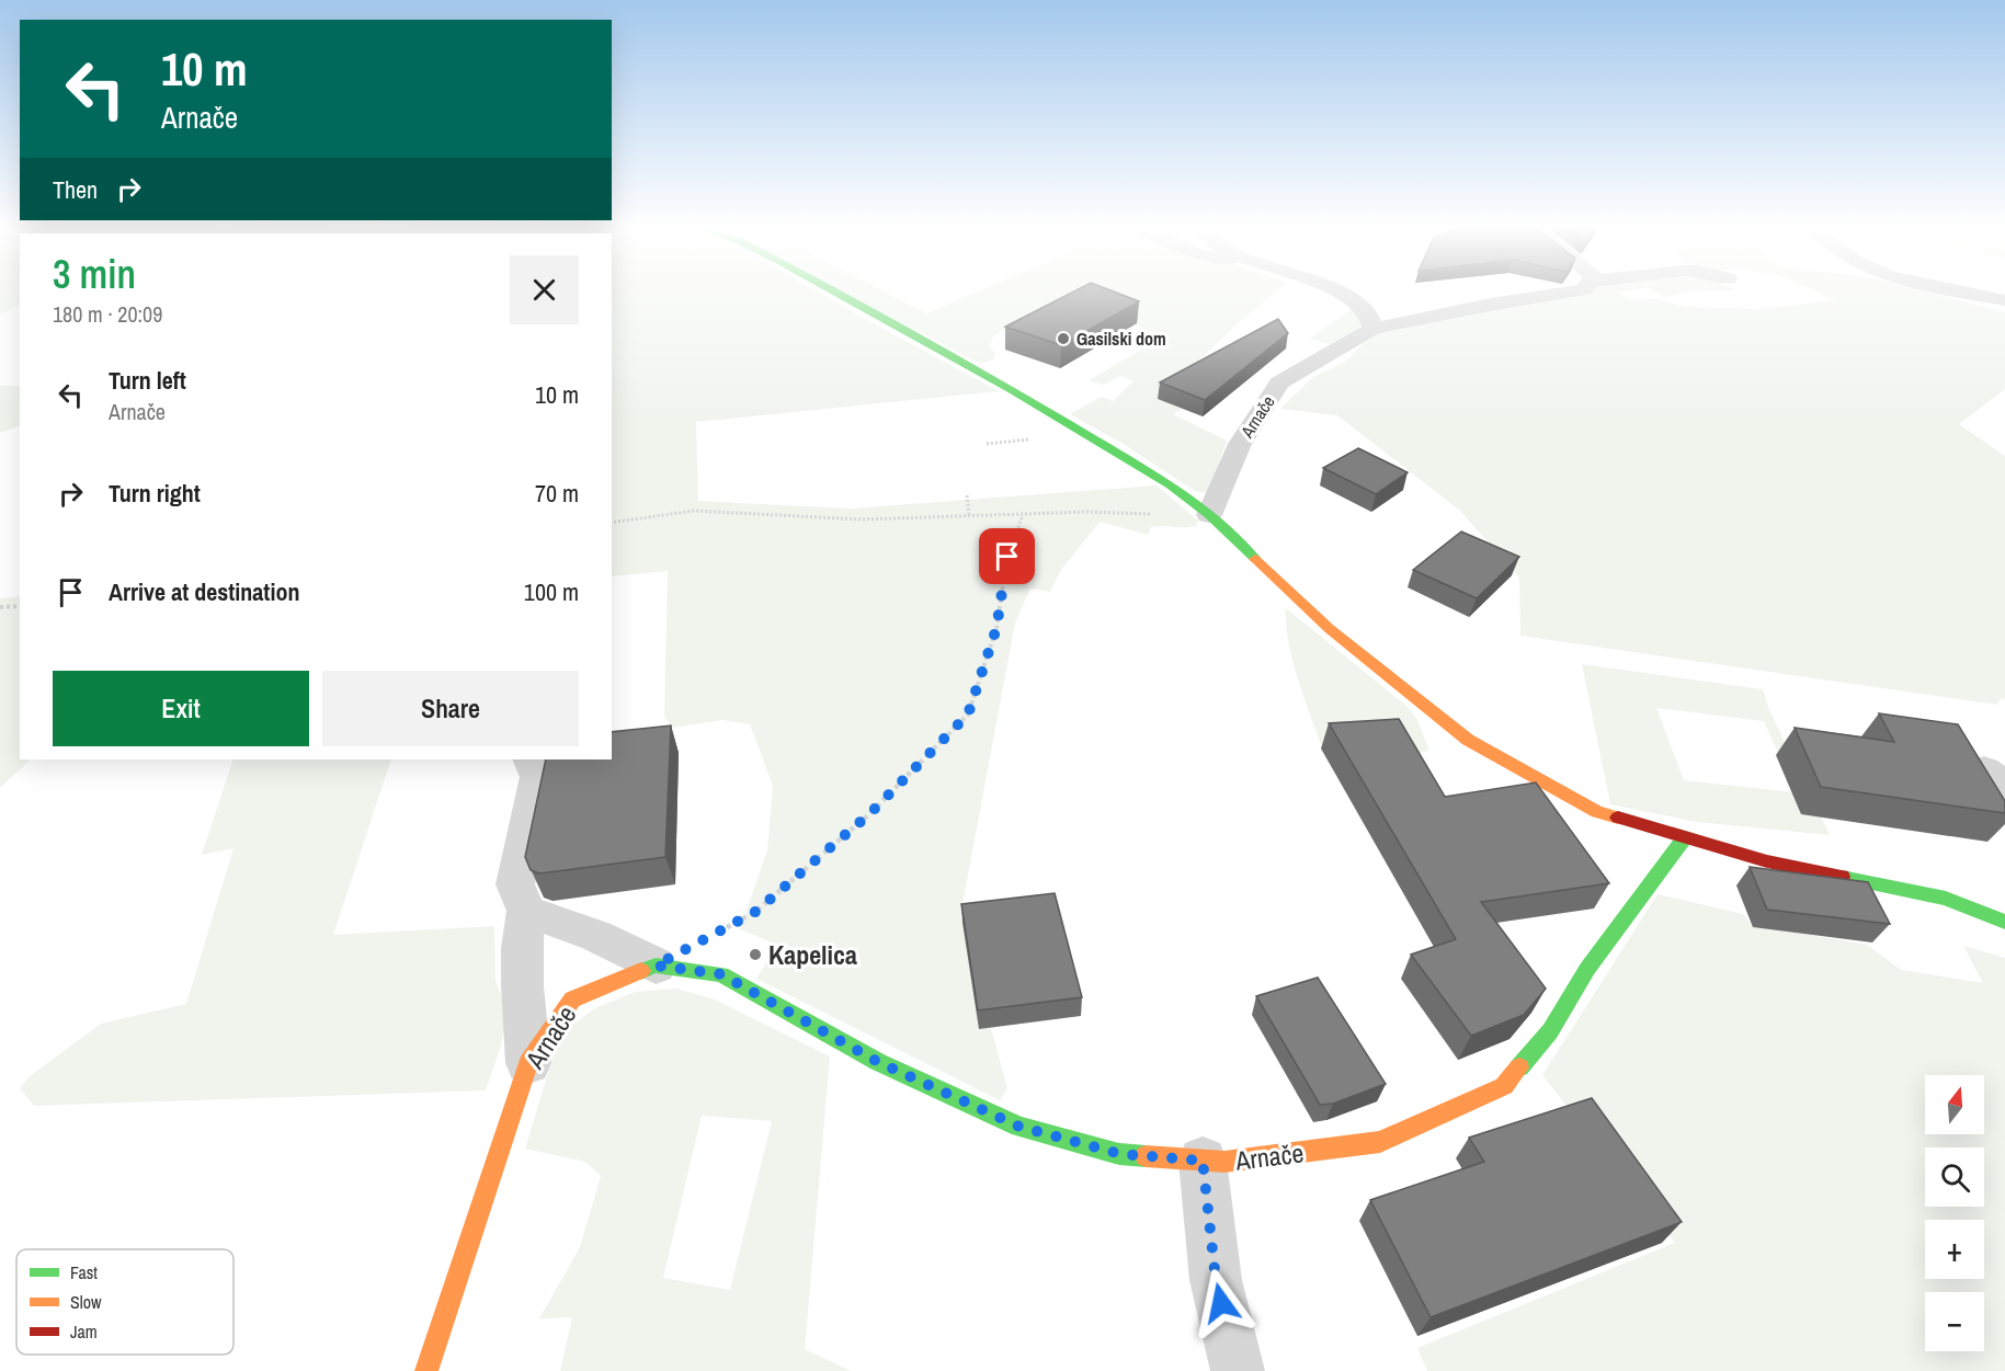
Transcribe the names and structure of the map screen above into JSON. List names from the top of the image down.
{
  "streets": {
    "street": ["Arnače"]
  },
  "places": ["Gasilski dom", "Kapelica"],
  "legend": ["Fast", "Slow", "Jam"],
  "north": "top",
  "page": {
    "turn": ["10 m", "Arnače"],
    "then": "Then",
    "heading": ["3 min", "180 m · 20:09"],
    "list": [
      {
        "name": "Turn left",
        "note": "Arnače",
        "value": "10 m"
      },
      {
        "name": "Turn right",
        "value": "70 m"
      },
      {
        "name": "Arrive at destination",
        "value": "100 m"
      }
    ],
    "buttons": ["Exit", "Share"],
    "map_buttons": ["+", "−"]
  }
}
